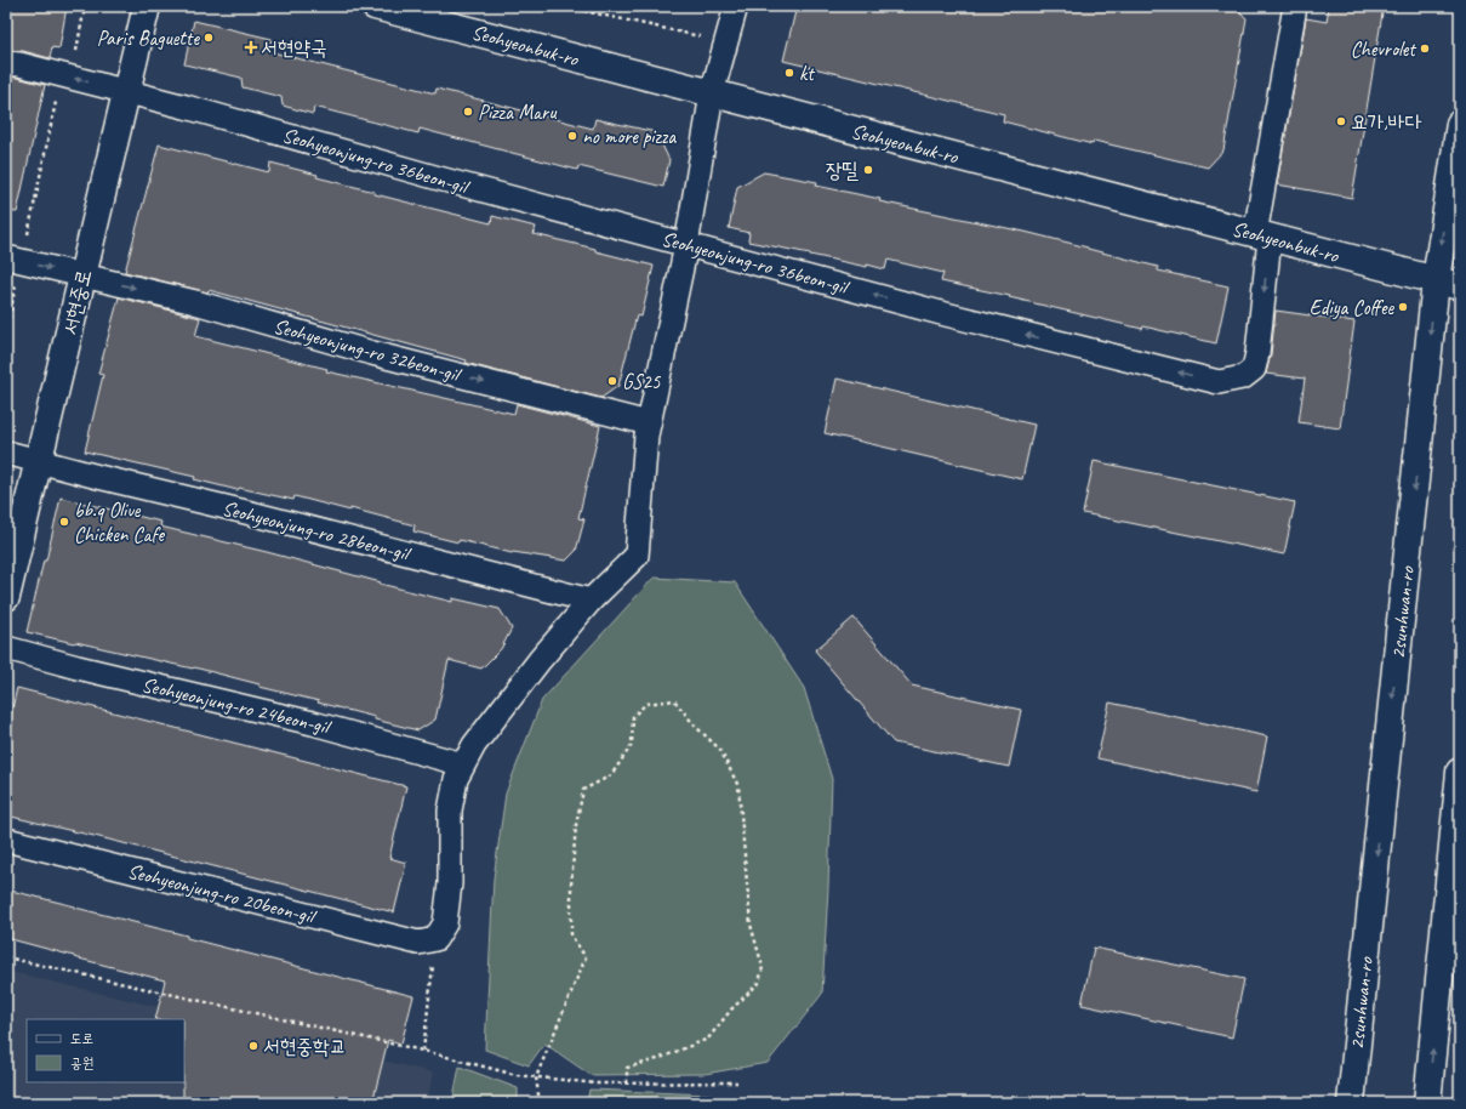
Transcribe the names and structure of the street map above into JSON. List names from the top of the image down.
{
  "streets": {
    "street": [
      "Seohyeonbuk-ro",
      "Seohyeonjung-ro 36beon-gil",
      "서현중로",
      "Seohyeonjung-ro 32beon-gil",
      "Seohyeonjung-ro 28beon-gil",
      "2sunhwan-ro",
      "Seohyeonjung-ro 24beon-gil",
      "Seohyeonjung-ro 20beon-gil"
    ]
  },
  "crossings": [
    ["Seohyeonbuk-ro", "Seohyeonjung-ro 36beon-gil"],
    ["Seohyeonbuk-ro", "2sunhwan-ro"],
    ["Seohyeonjung-ro 36beon-gil", "서현중로"],
    ["서현중로", "Seohyeonjung-ro 32beon-gil"],
    ["서현중로", "Seohyeonjung-ro 28beon-gil"]
  ],
  "one_way": ["Seohyeonjung-ro 36beon-gil", "Seohyeonjung-ro 32beon-gil"],
  "places": {
    "other": [
      "Paris Baguette",
      "Chevrolet",
      "kt",
      "Pizza Maru",
      "요가,바다",
      "no more pizza",
      "장띨",
      "Ediya Coffee",
      "GS25",
      "bb.q Olive Chicken Cafe",
      "서현중학교"
    ],
    "health": ["서현약국"]
  },
  "legend": ["도로", "공원"]
}
